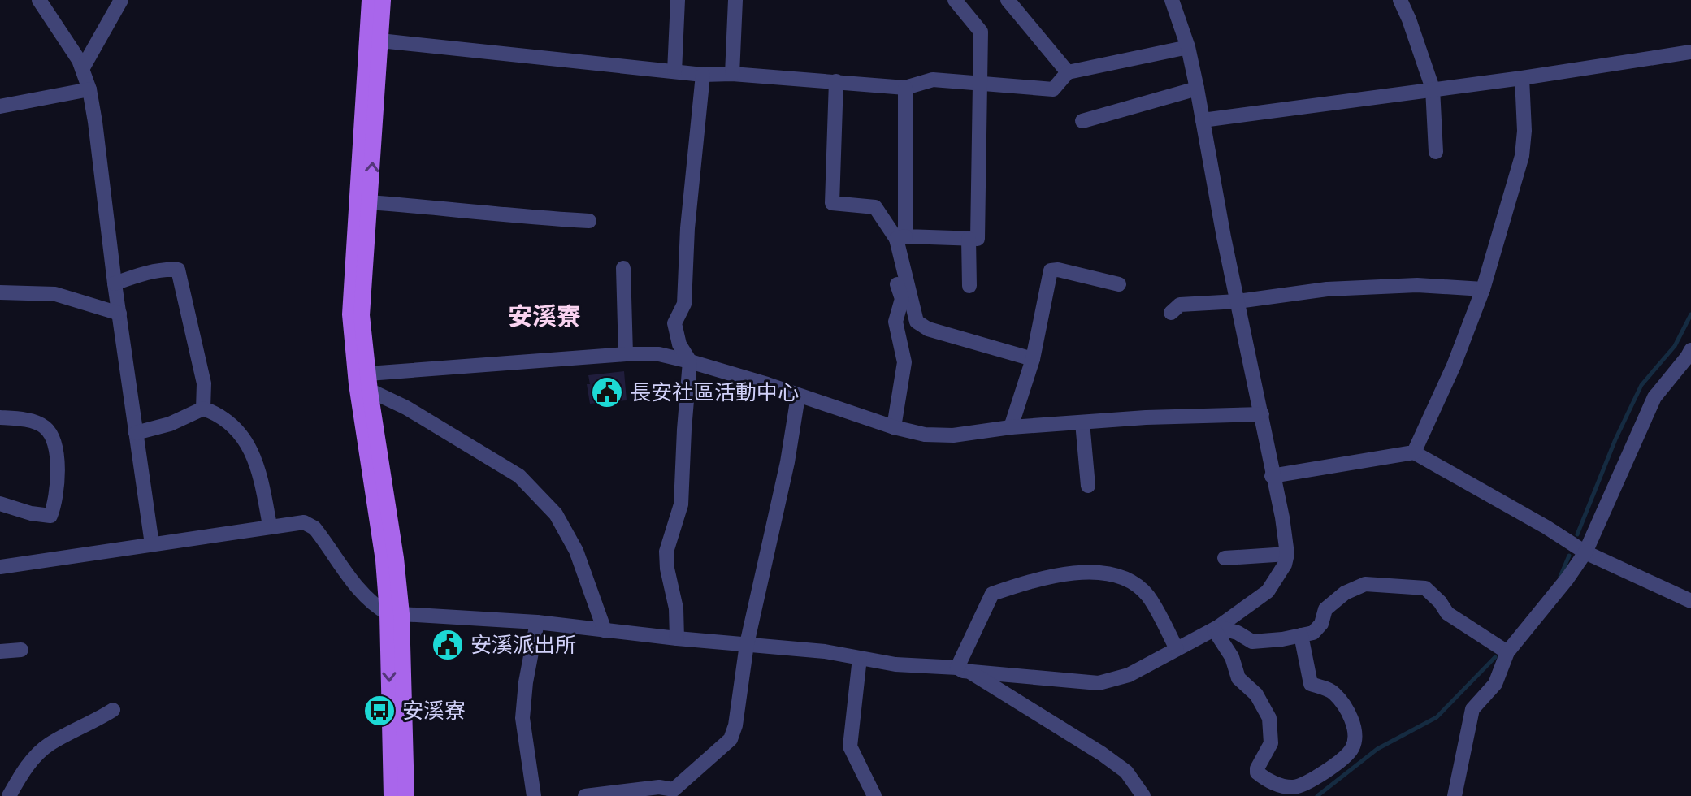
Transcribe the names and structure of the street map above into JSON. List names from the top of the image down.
{
  "districts": ["安溪寮"],
  "places": {
    "public building": ["長安社區活動中心", "安溪派出所"],
    "bus stop": ["安溪寮"]
  }
}
